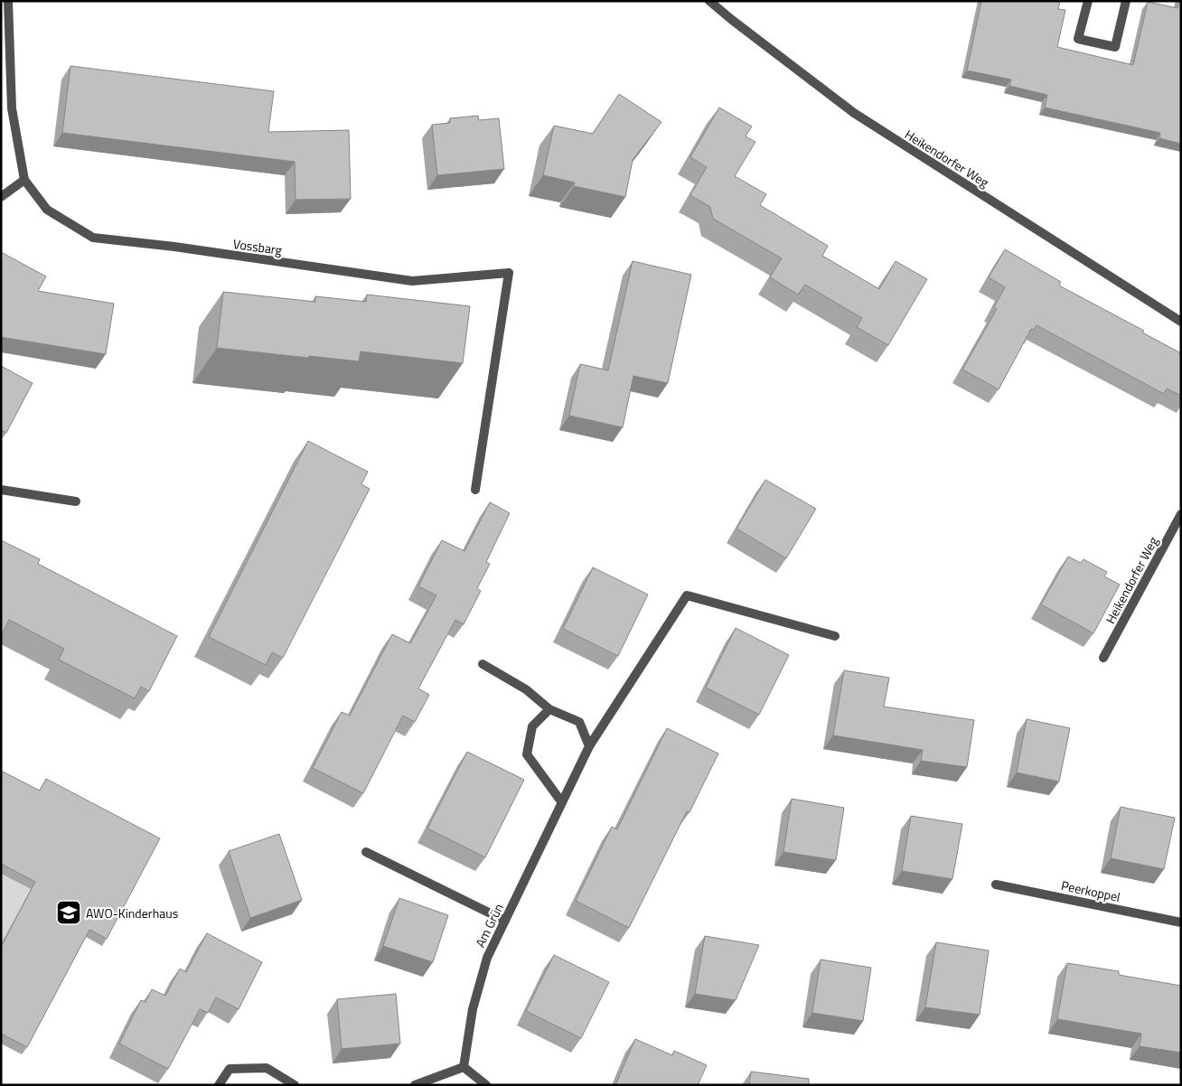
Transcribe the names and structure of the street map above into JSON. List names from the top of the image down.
{
  "streets": {
    "street": [
      "Heikendorfer Weg",
      "Vossbarg",
      "Peerkoppel",
      "Am Grün"
    ]
  },
  "places": {
    "school or university": ["AWO-Kinderhaus"]
  }
}
